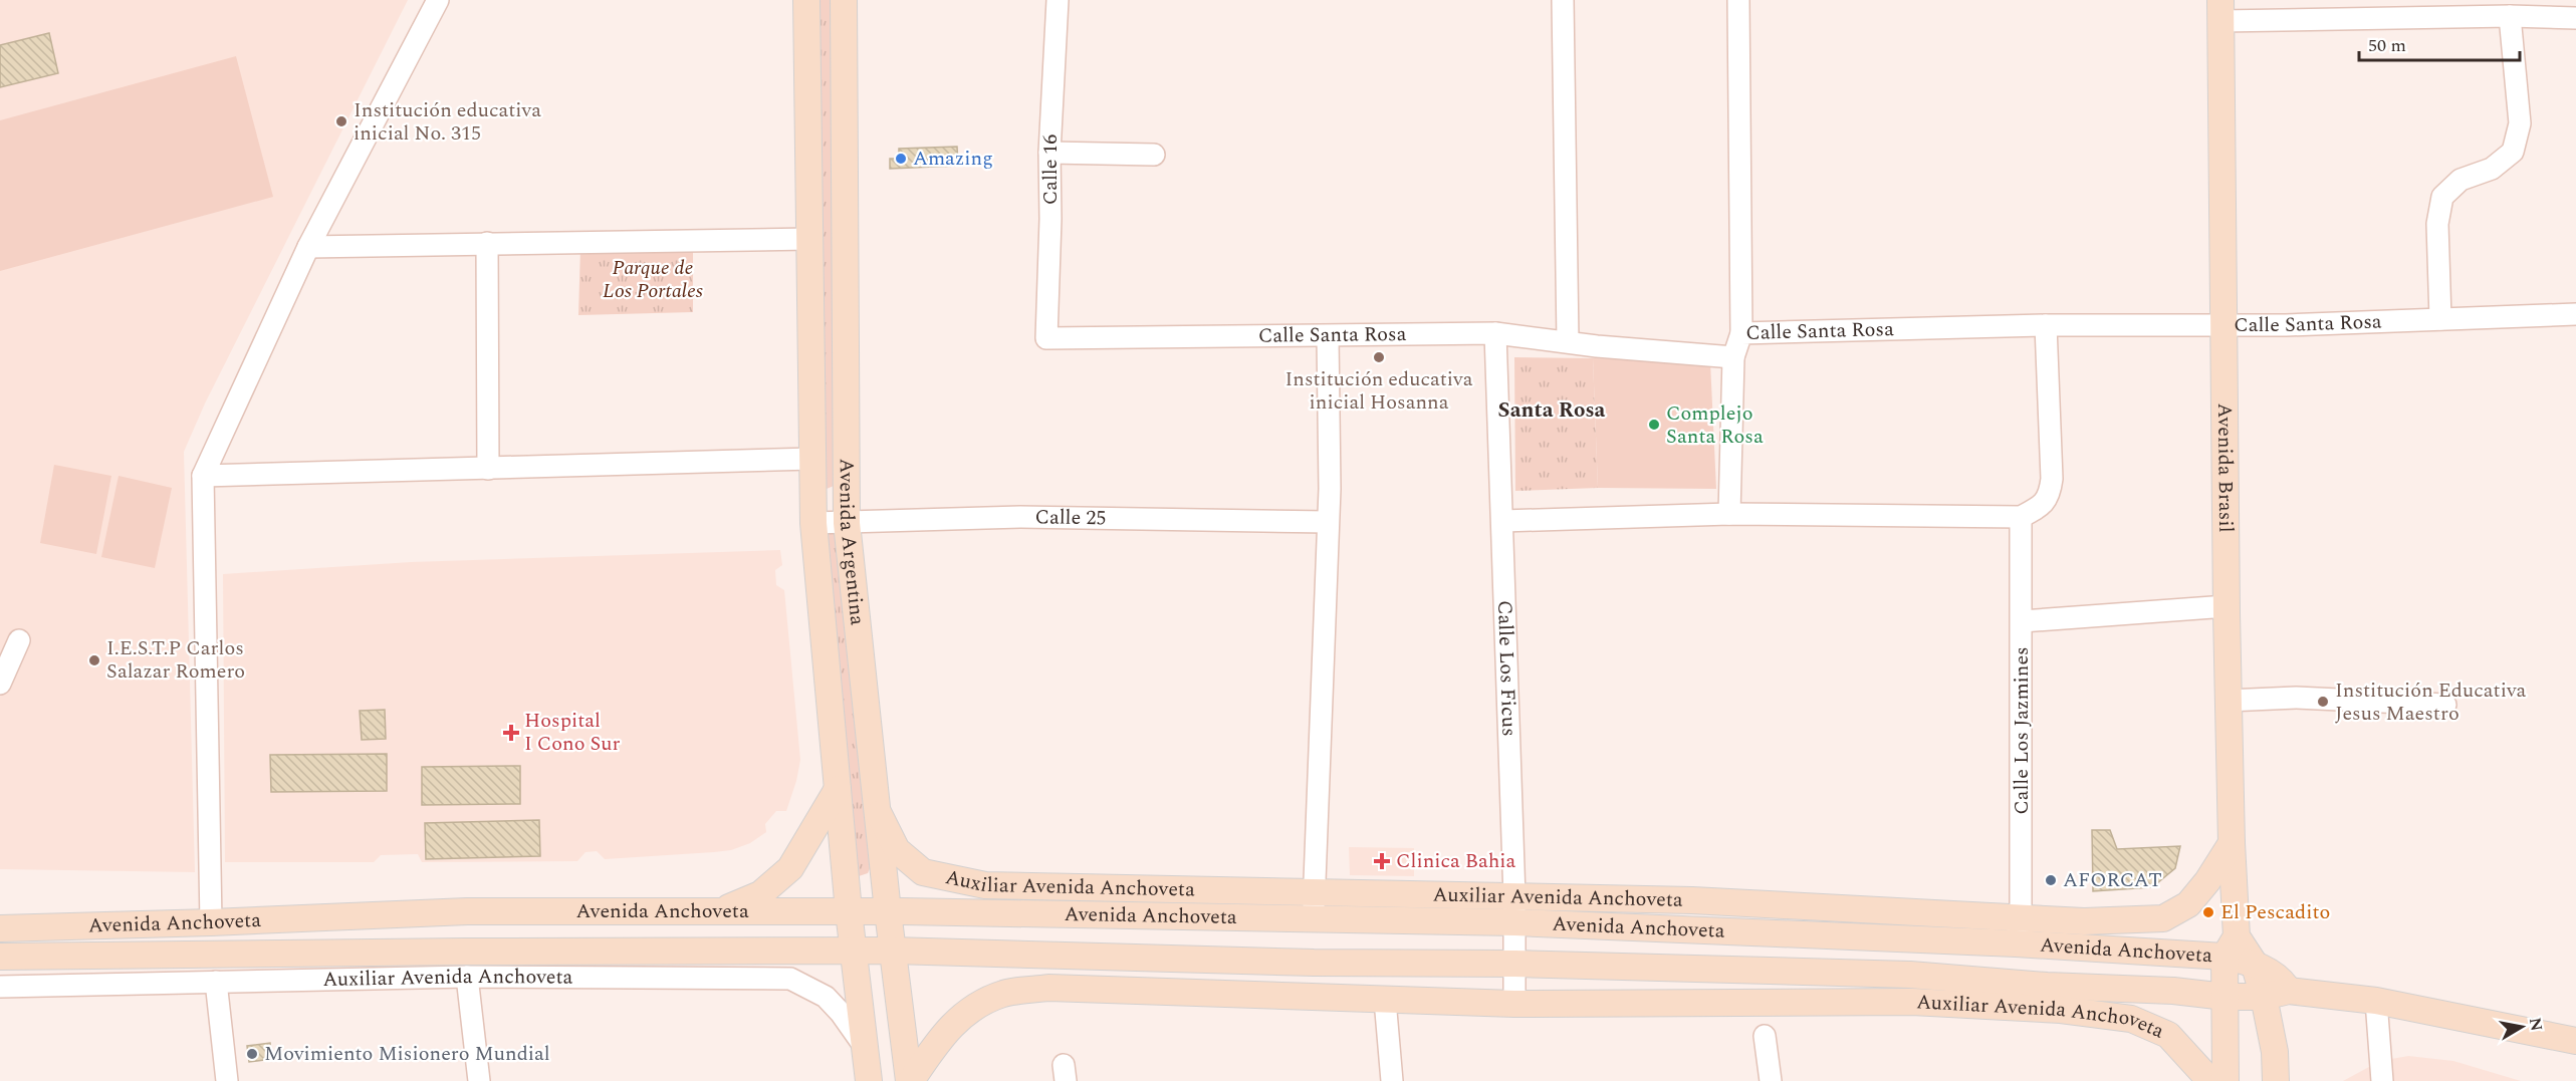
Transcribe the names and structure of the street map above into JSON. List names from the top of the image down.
{
  "streets": {
    "main road": [
      "Avenida Brasil",
      "Avenida Argentina",
      "Auxiliar Avenida Anchoveta",
      "Avenida Anchoveta"
    ],
    "street": [
      "Calle 16",
      "Calle Santa Rosa",
      "Calle 25",
      "Calle Los Ficus",
      "Calle Los Jazmines"
    ]
  },
  "crossings": [
    ["Calle 16", "Calle Santa Rosa"],
    ["Calle Santa Rosa", "Avenida Brasil"],
    ["Calle Santa Rosa", "Calle Los Ficus"],
    ["Avenida Brasil", "Auxiliar Avenida Anchoveta"],
    ["Avenida Brasil", "Avenida Anchoveta"],
    ["Calle 25", "Avenida Argentina"],
    ["Avenida Argentina", "Auxiliar Avenida Anchoveta"],
    ["Avenida Argentina", "Avenida Anchoveta"],
    ["Calle Los Ficus", "Auxiliar Avenida Anchoveta"],
    ["Calle Los Ficus", "Avenida Anchoveta"],
    ["Calle Los Jazmines", "Auxiliar Avenida Anchoveta"],
    ["Calle Los Jazmines", "Avenida Anchoveta"]
  ],
  "districts": ["Santa Rosa"],
  "parks": ["Parque de Los Portales"],
  "places": {
    "other": [
      "Institución educativa inicial No. 315",
      "Amazing",
      "Institución educativa inicial Hosanna",
      "Complejo Santa Rosa",
      "I.E.S.T.P Carlos Salazar Romero",
      "Institución Educativa Jesus Maestro",
      "AFORCAT",
      "El Pescadito",
      "Movimiento Misionero Mundial"
    ],
    "health": ["Hospital I Cono Sur", "Clinica Bahia"]
  },
  "scale_bar": "50 m",
  "north": "right"
}
